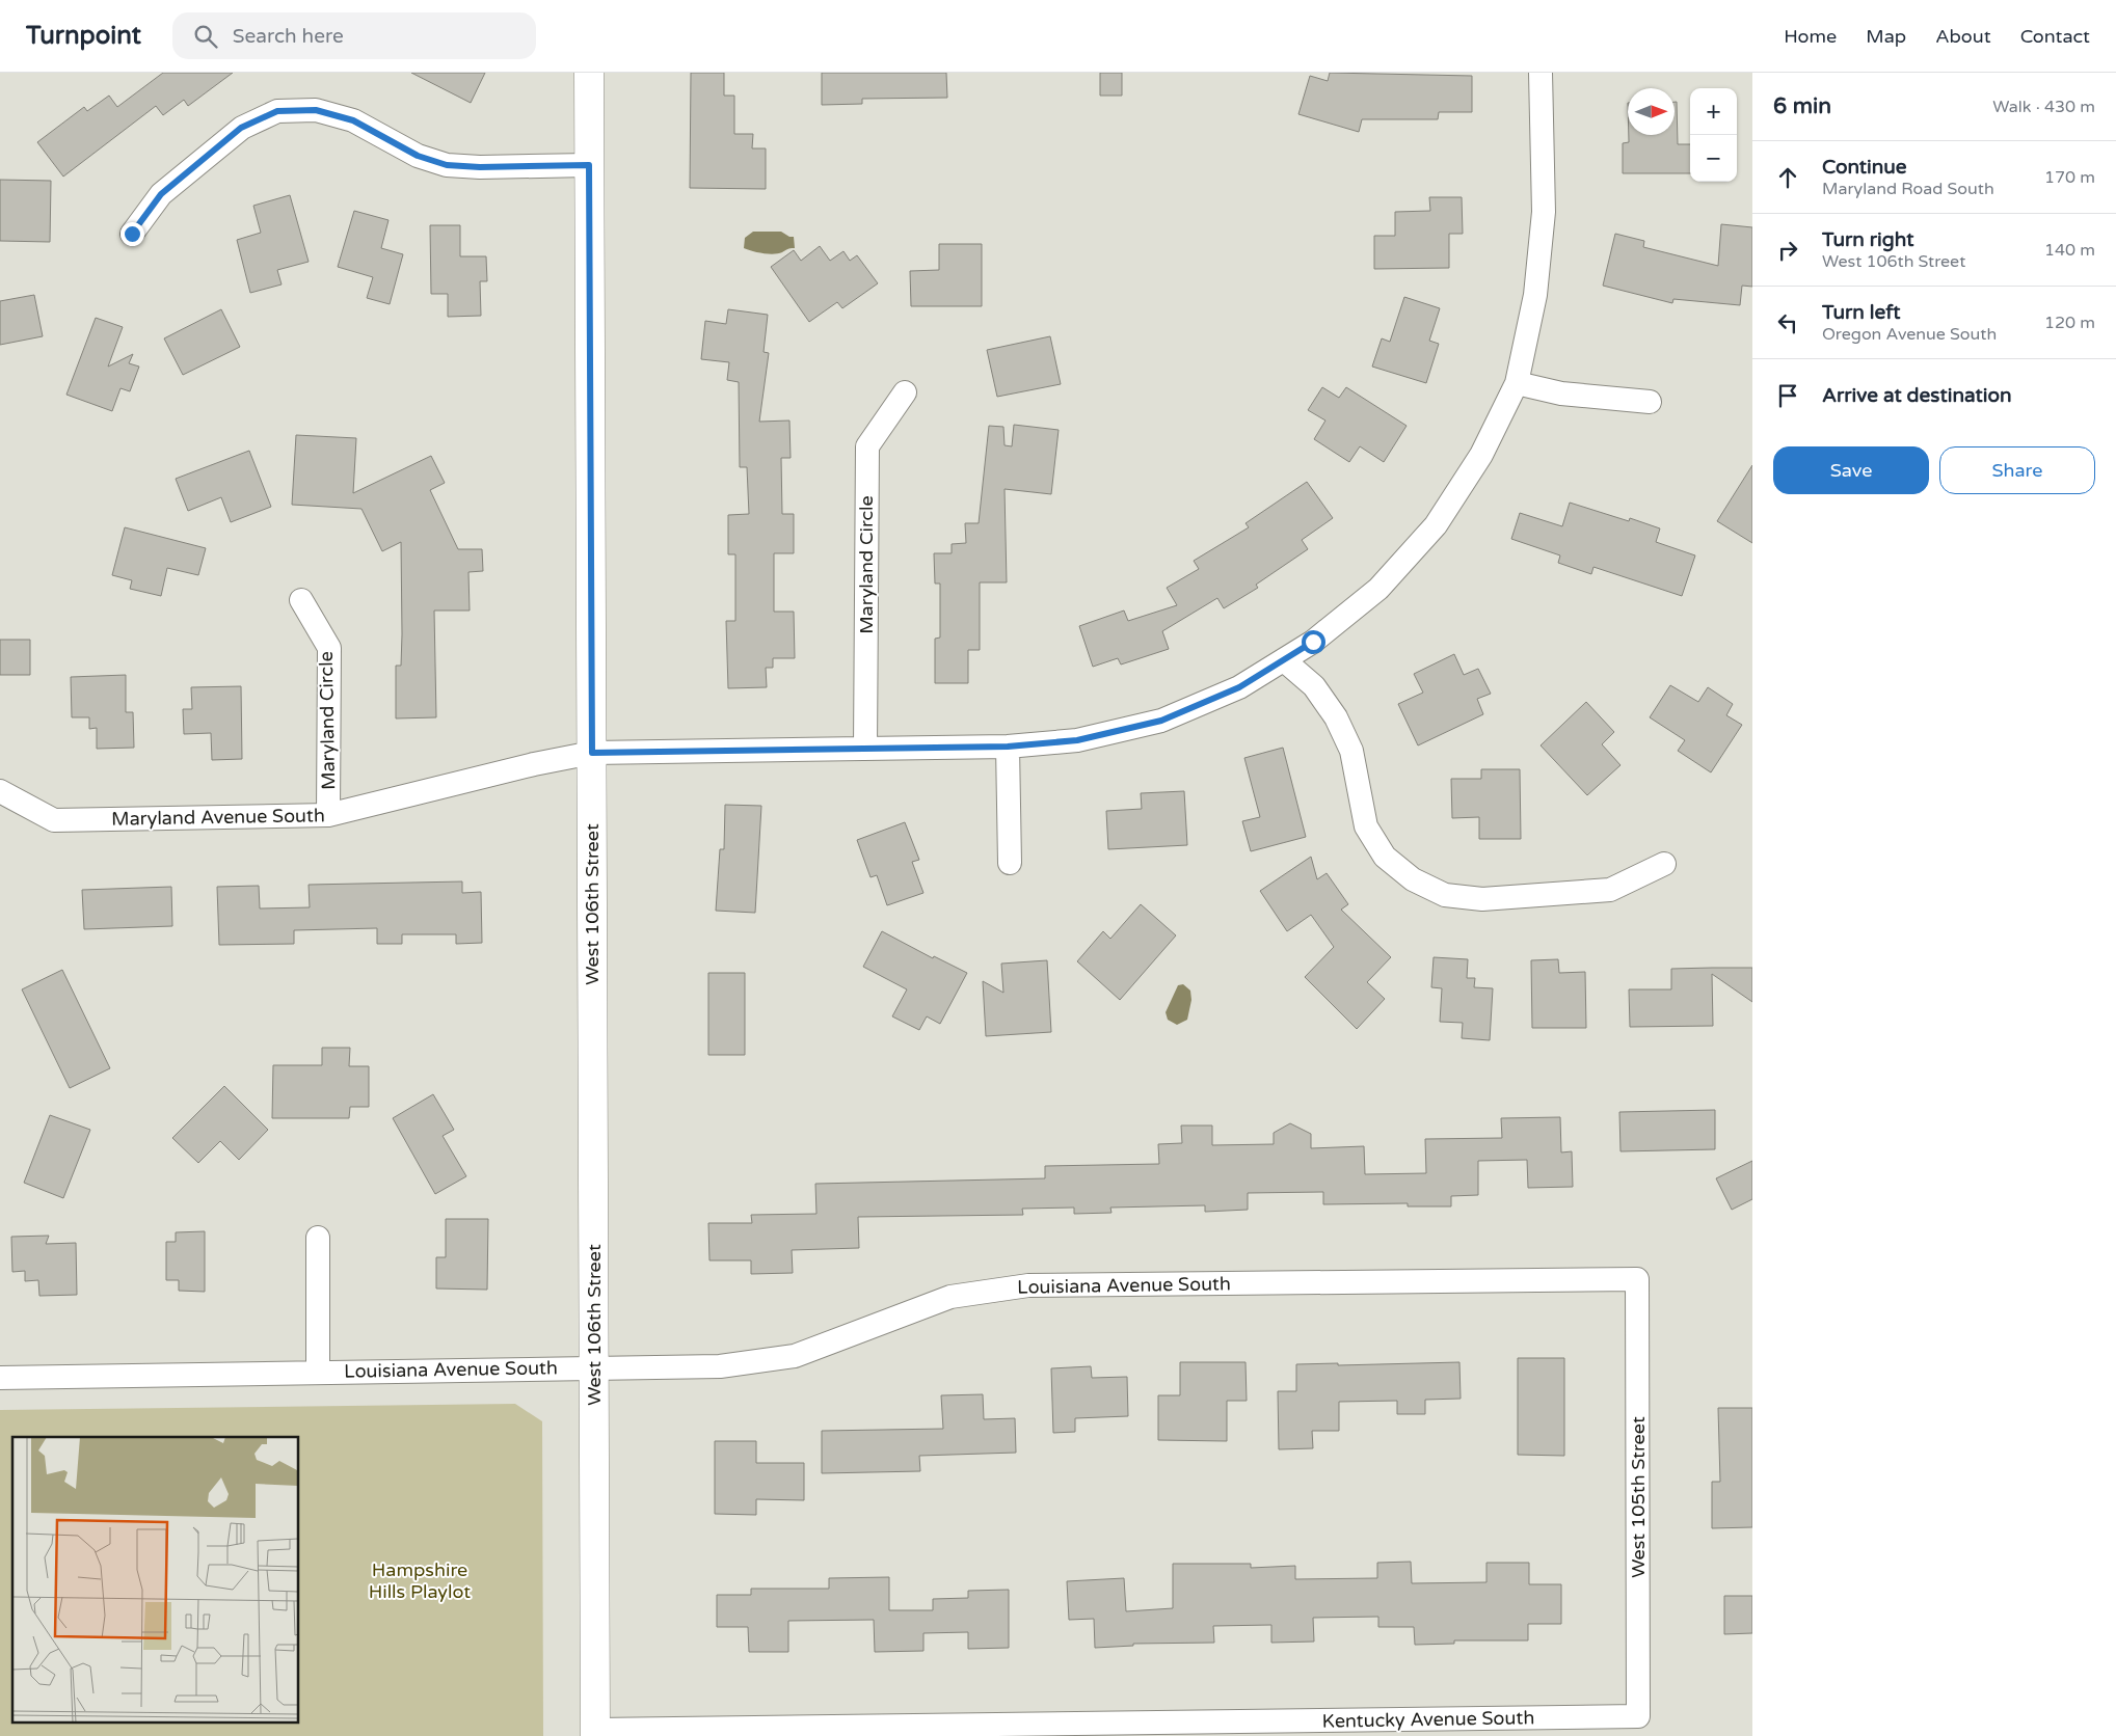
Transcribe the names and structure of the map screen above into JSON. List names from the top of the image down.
{
  "streets": {
    "street": [
      "Maryland Circle",
      "Maryland Avenue South",
      "West 106th Street",
      "Louisiana Avenue South",
      "West 105th Street",
      "Kentucky Avenue South"
    ]
  },
  "crossings": [
    ["Maryland Circle", "Maryland Avenue South"],
    ["Maryland Avenue South", "West 106th Street"],
    ["West 106th Street", "Louisiana Avenue South"],
    ["West 106th Street", "Kentucky Avenue South"],
    ["Louisiana Avenue South", "West 105th Street"],
    ["West 105th Street", "Kentucky Avenue South"]
  ],
  "parks": ["Hampshire Hills Playlot"],
  "north": "right",
  "page": {
    "header": "Turnpoint",
    "search": "Search here",
    "nav": [
      "Home",
      "Map",
      "About",
      "Contact"
    ],
    "heading": ["6 min", "Walk · 430 m"],
    "map_buttons": ["+", "−"],
    "list": [
      ["Continue", "Maryland Road South", "170 m"],
      ["Turn right", "West 106th Street", "140 m"],
      ["Turn left", "Oregon Avenue South", "120 m"],
      "Arrive at destination"
    ],
    "buttons": ["Save", "Share"]
  }
}
